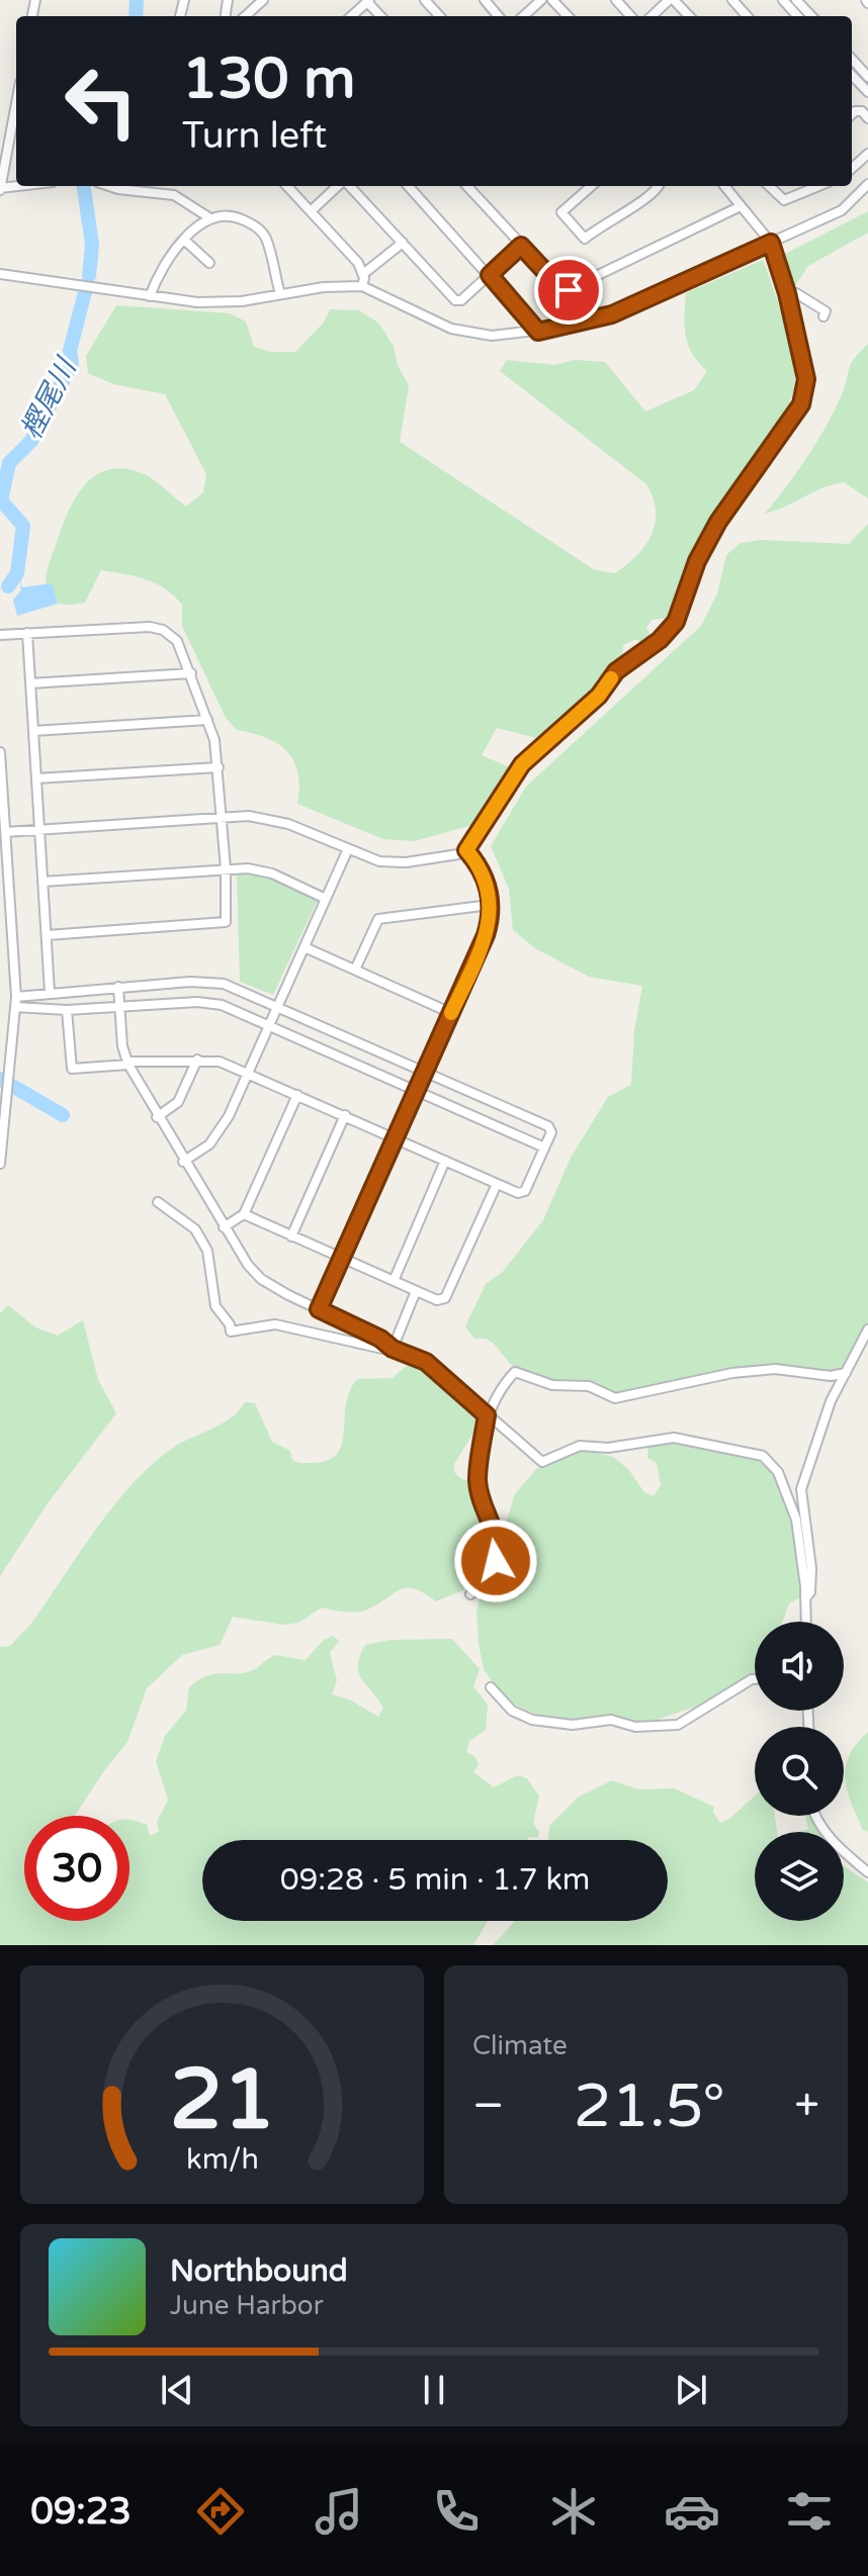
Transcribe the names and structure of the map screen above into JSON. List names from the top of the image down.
{
  "water": ["樫尾川"],
  "page": {
    "turn": ["130 m", "Turn left"],
    "limit": "30",
    "trip": "09:28 · 5 min · 1.7 km",
    "tile": "Climate",
    "heat": ["−", "21.5°", "+"],
    "song": ["Northbound", "June Harbor"],
    "tabs": "09:23",
    "gauge": ["21", "km/h"]
  }
}
